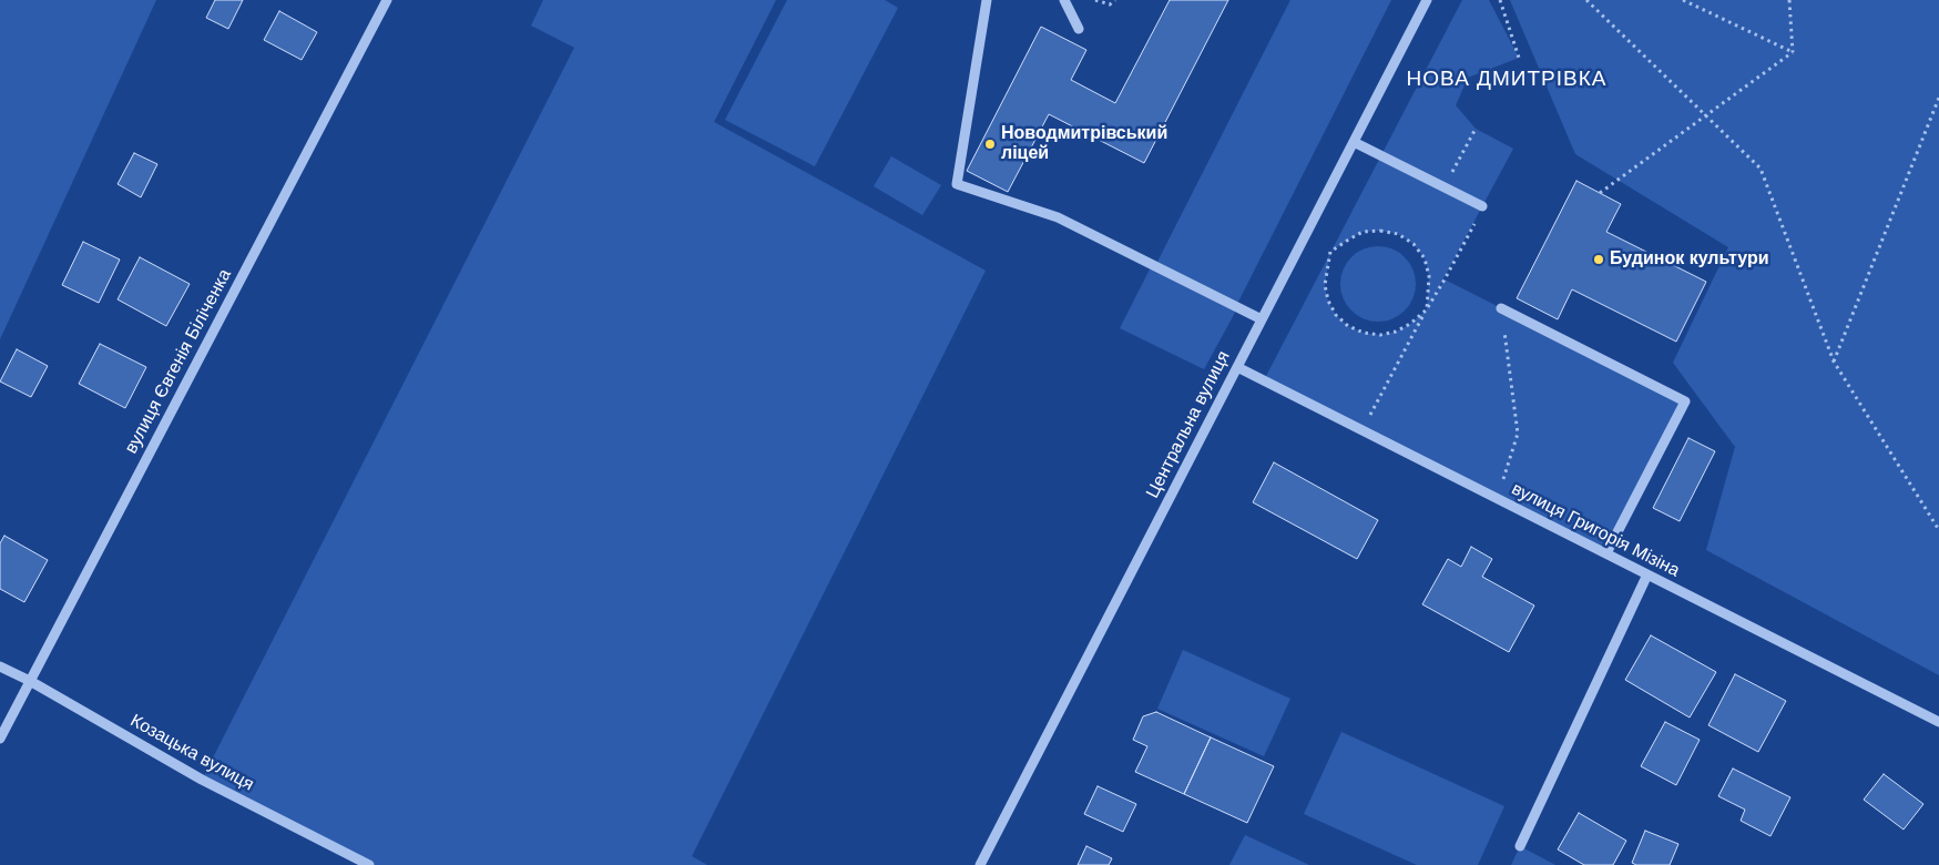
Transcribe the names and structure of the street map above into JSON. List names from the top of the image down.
{
  "streets": {
    "street": [
      "вулиця Євгенія Біліченка",
      "Центральна вулиця",
      "вулиця Григорія Мізіна",
      "Козацька вулиця"
    ]
  },
  "crossings": [
    ["вулиця Євгенія Біліченка", "Козацька вулиця"],
    ["Центральна вулиця", "вулиця Григорія Мізіна"]
  ],
  "districts": ["НОВА ДМИТРІВКА"],
  "places": ["Новодмитрівський ліцей", "Будинок культури"]
}
